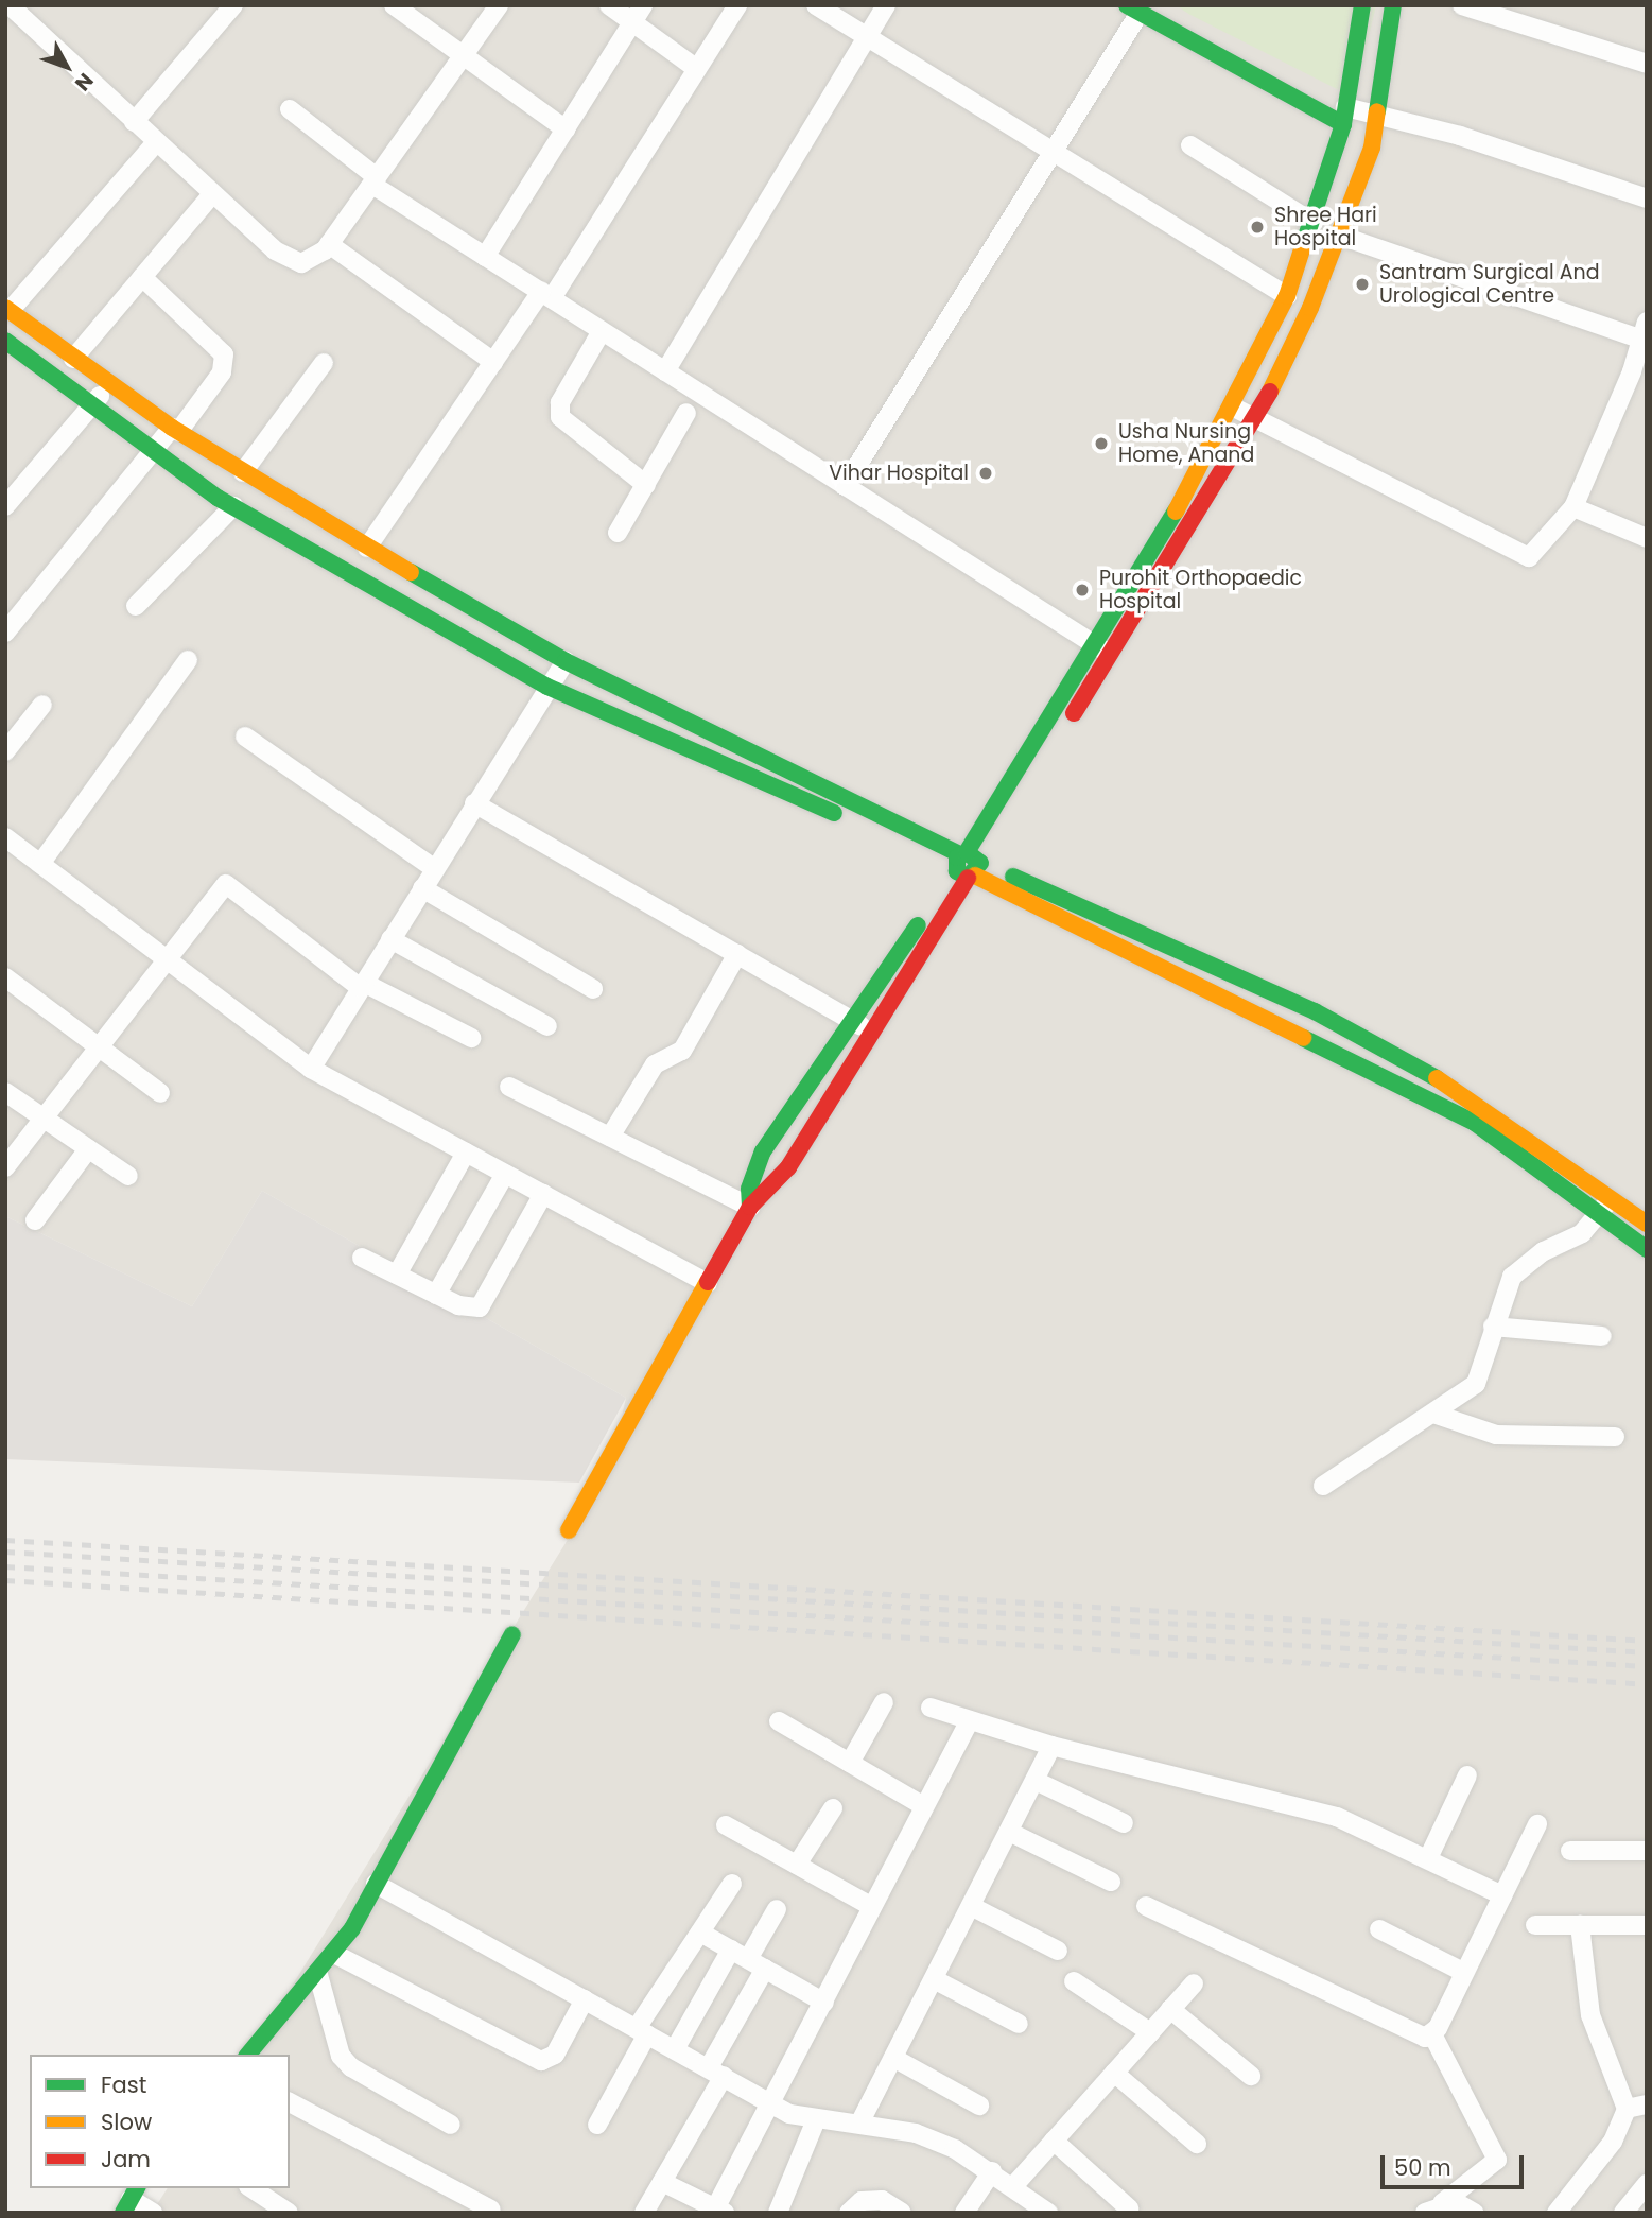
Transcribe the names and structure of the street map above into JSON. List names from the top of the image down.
{
  "places": [
    "Shree Hari Hospital",
    "Santram Surgical And Urological Centre",
    "Usha Nursing Home, Anand",
    "Vihar Hospital",
    "Purohit Orthopaedic Hospital"
  ],
  "legend": ["Fast", "Slow", "Jam"],
  "scale_bar": "50 m",
  "north": "bottom right"
}
